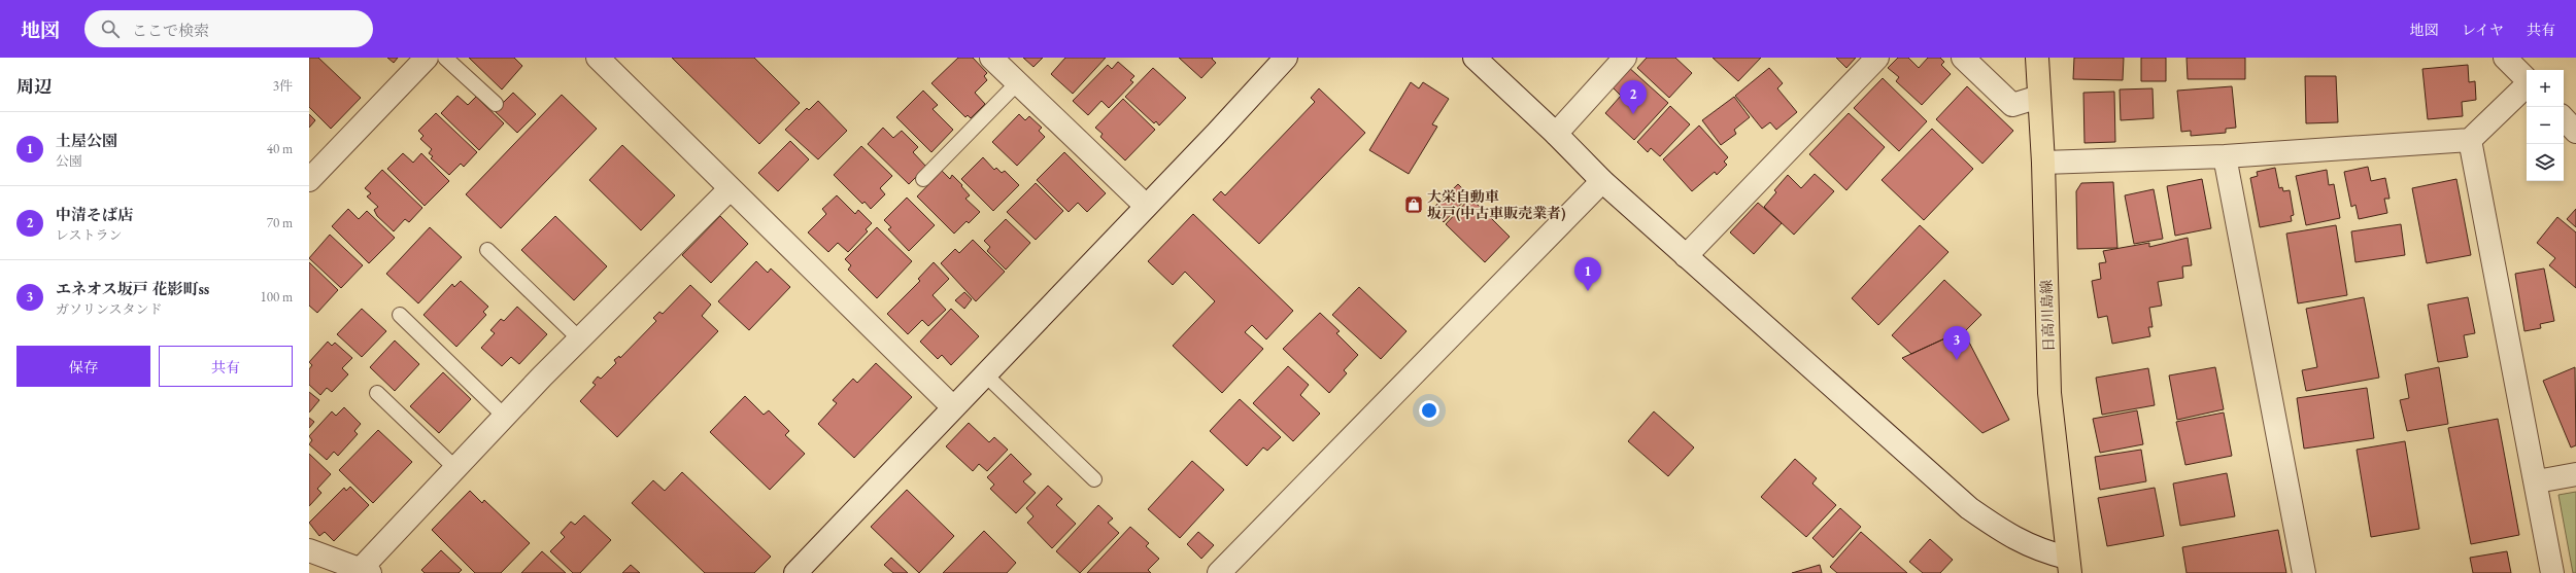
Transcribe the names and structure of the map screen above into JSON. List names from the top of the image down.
{
  "streets": {
    "main road": ["日高川島線"]
  },
  "places": {
    "shop": ["大栄自動車 坂戸(中古車販売業者)"]
  },
  "page": {
    "header": "地図",
    "search": "ここで検索",
    "nav": ["地図", "レイヤ", "共有"],
    "heading": ["周辺", "3件"],
    "map_buttons": ["+", "−"],
    "pins": ["2", "1", "3"],
    "list": [
      {
        "mark": "1",
        "name": "土屋公園",
        "note": "公園",
        "value": "40 m"
      },
      {
        "mark": "2",
        "name": "中清そば店",
        "note": "レストラン",
        "value": "70 m"
      },
      {
        "mark": "3",
        "name": "エネオス坂戸 花影町ss",
        "note": "ガソリンスタンド",
        "value": "100 m"
      }
    ],
    "buttons": ["保存", "共有"]
  }
}
